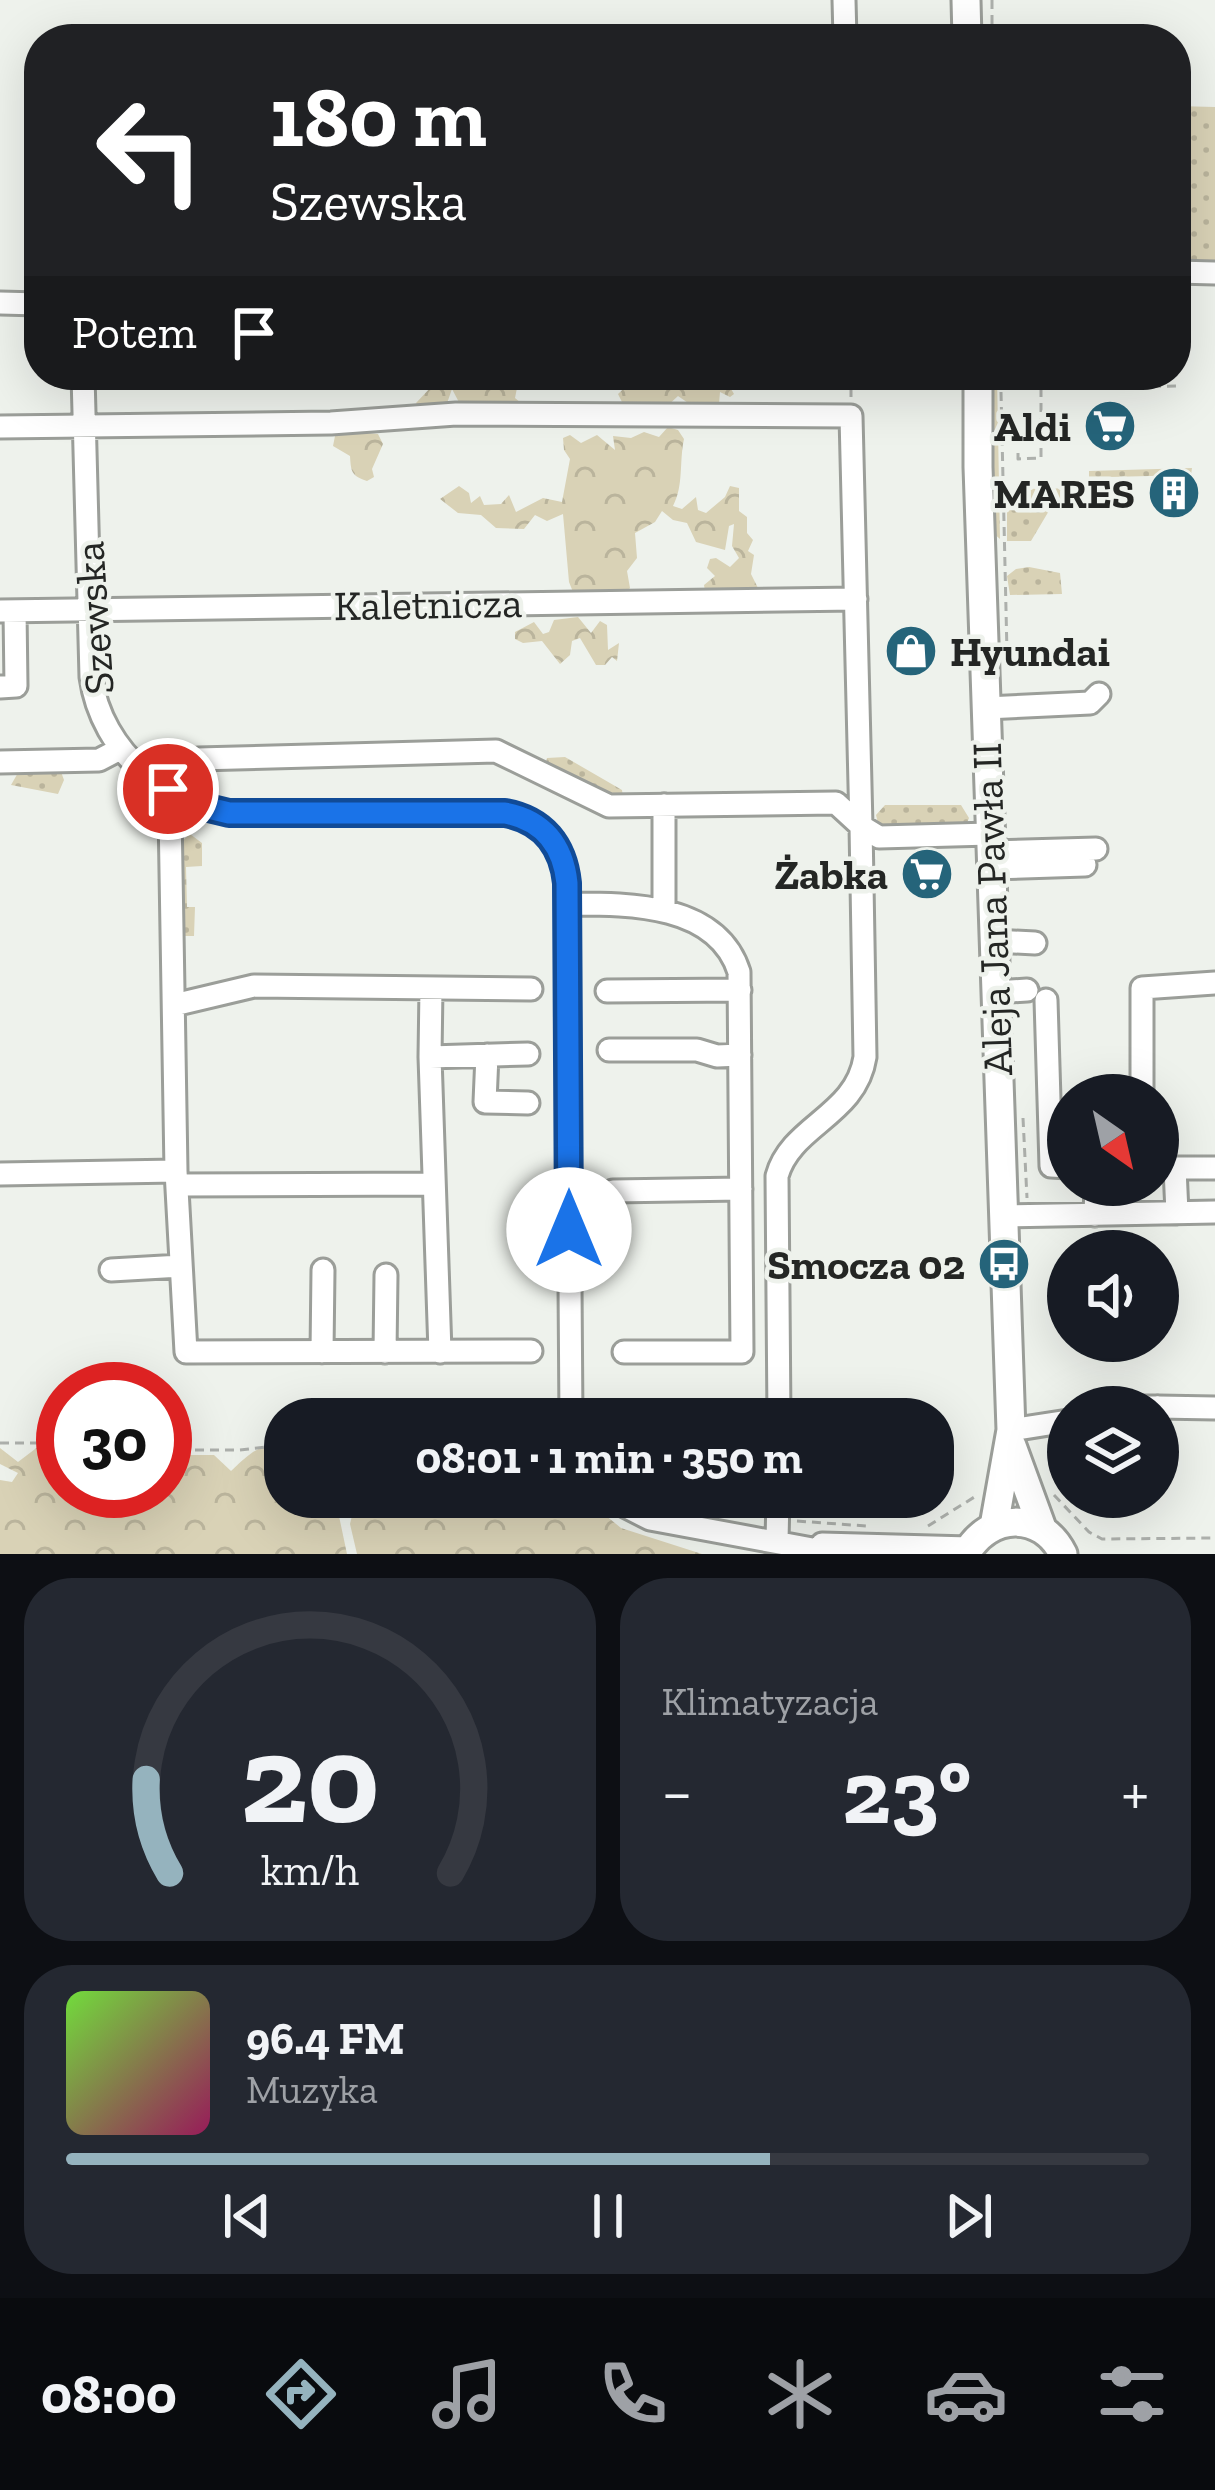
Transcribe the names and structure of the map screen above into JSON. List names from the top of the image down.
{
  "streets": {
    "main road": ["Aleja Jana Pawła II"],
    "street": ["Kaletnicza", "Szewska"]
  },
  "crossings": [
    ["Kaletnicza", "Szewska"]
  ],
  "places": {
    "supermarket": ["Aldi", "Żabka"],
    "building": ["MARES"],
    "shop": ["Hyundai"],
    "bus stop": ["Smocza 02"]
  },
  "north": "bottom right",
  "page": {
    "turn": ["180 m", "Szewska"],
    "then": "Potem",
    "limit": "30",
    "trip": "08:01 · 1 min · 350 m",
    "tile": "Klimatyzacja",
    "heat": ["−", "23°", "+"],
    "song": ["96.4 FM", "Muzyka"],
    "tabs": "08:00",
    "gauge": ["20", "km/h"]
  }
}
